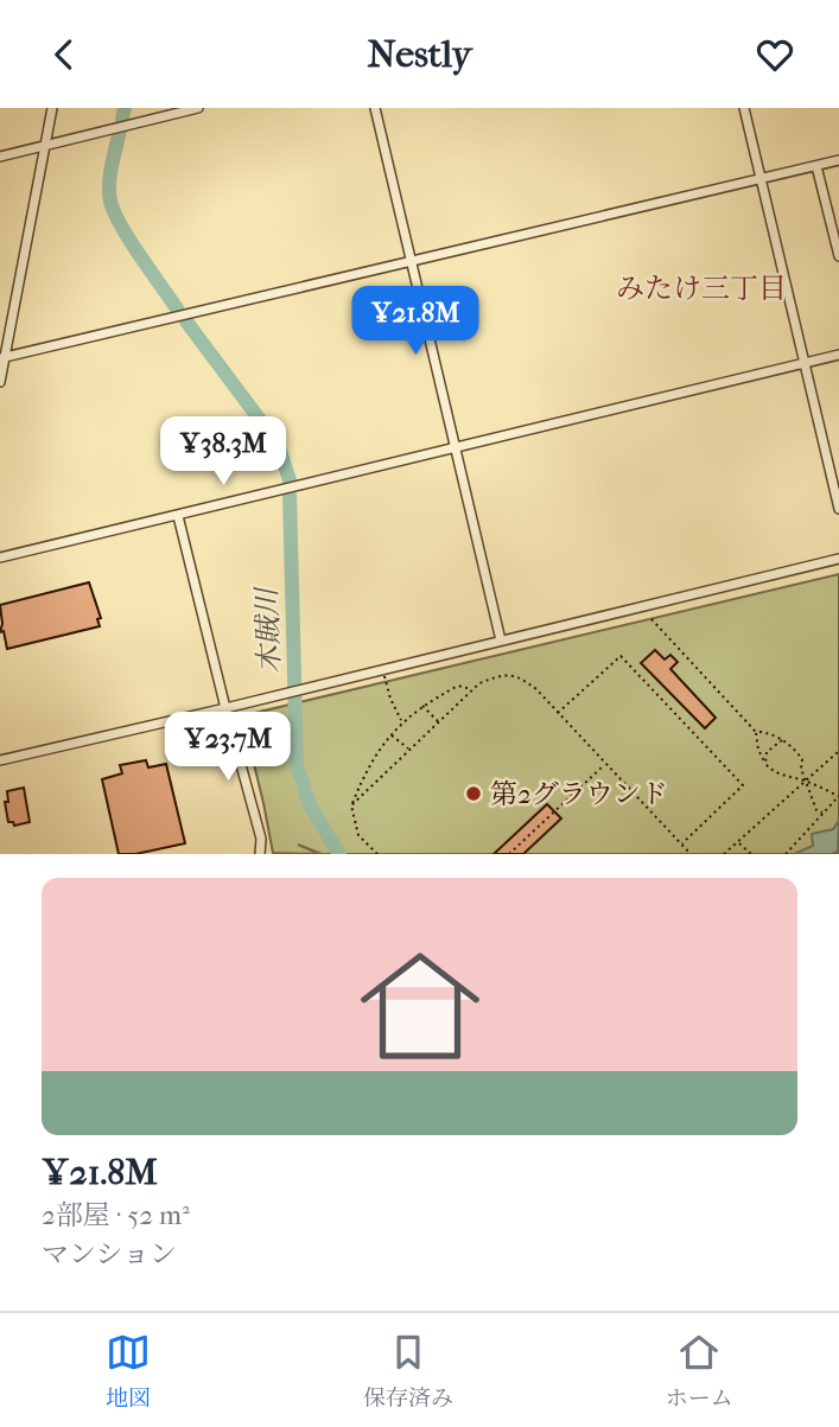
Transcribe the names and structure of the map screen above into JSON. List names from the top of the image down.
{
  "districts": ["みたけ三丁目"],
  "water": ["木賊川"],
  "places": ["第2グラウンド"],
  "page": {
    "header": "Nestly",
    "price": ["¥21.8M", "¥38.3M", "¥23.7M"],
    "list": [
      {
        "name": "¥21.8M",
        "note": "2部屋 · 52 m² · マンション"
      }
    ],
    "tabs": ["地図", "保存済み", "ホーム"]
  }
}
